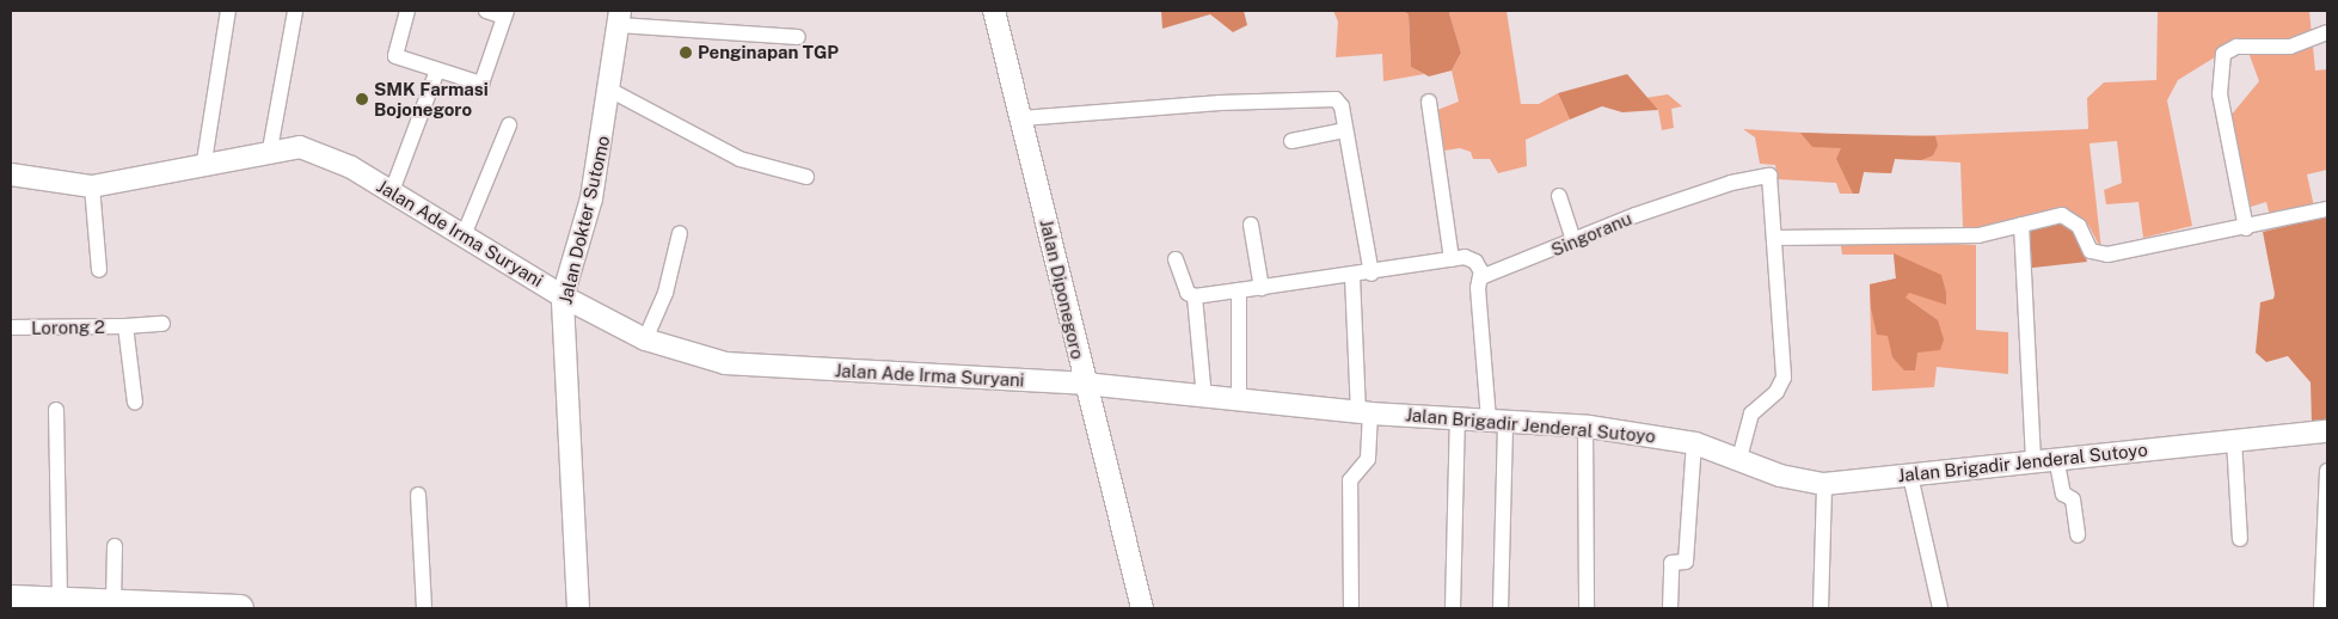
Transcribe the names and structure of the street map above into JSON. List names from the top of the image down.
{
  "streets": {
    "street": [
      "Jalan Dokter Sutomo",
      "Jalan Ade Irma Suryani",
      "Singoranu",
      "Jalan Diponegoro",
      "Lorong 2",
      "Jalan Brigadir Jenderal Sutoyo"
    ]
  },
  "crossings": [
    ["Jalan Dokter Sutomo", "Jalan Ade Irma Suryani"],
    ["Jalan Ade Irma Suryani", "Jalan Diponegoro"],
    ["Jalan Ade Irma Suryani", "Jalan Brigadir Jenderal Sutoyo"],
    ["Singoranu", "Jalan Brigadir Jenderal Sutoyo"],
    ["Jalan Diponegoro", "Jalan Brigadir Jenderal Sutoyo"]
  ],
  "places": ["Penginapan TGP", "SMK Farmasi Bojonegoro"]
}
